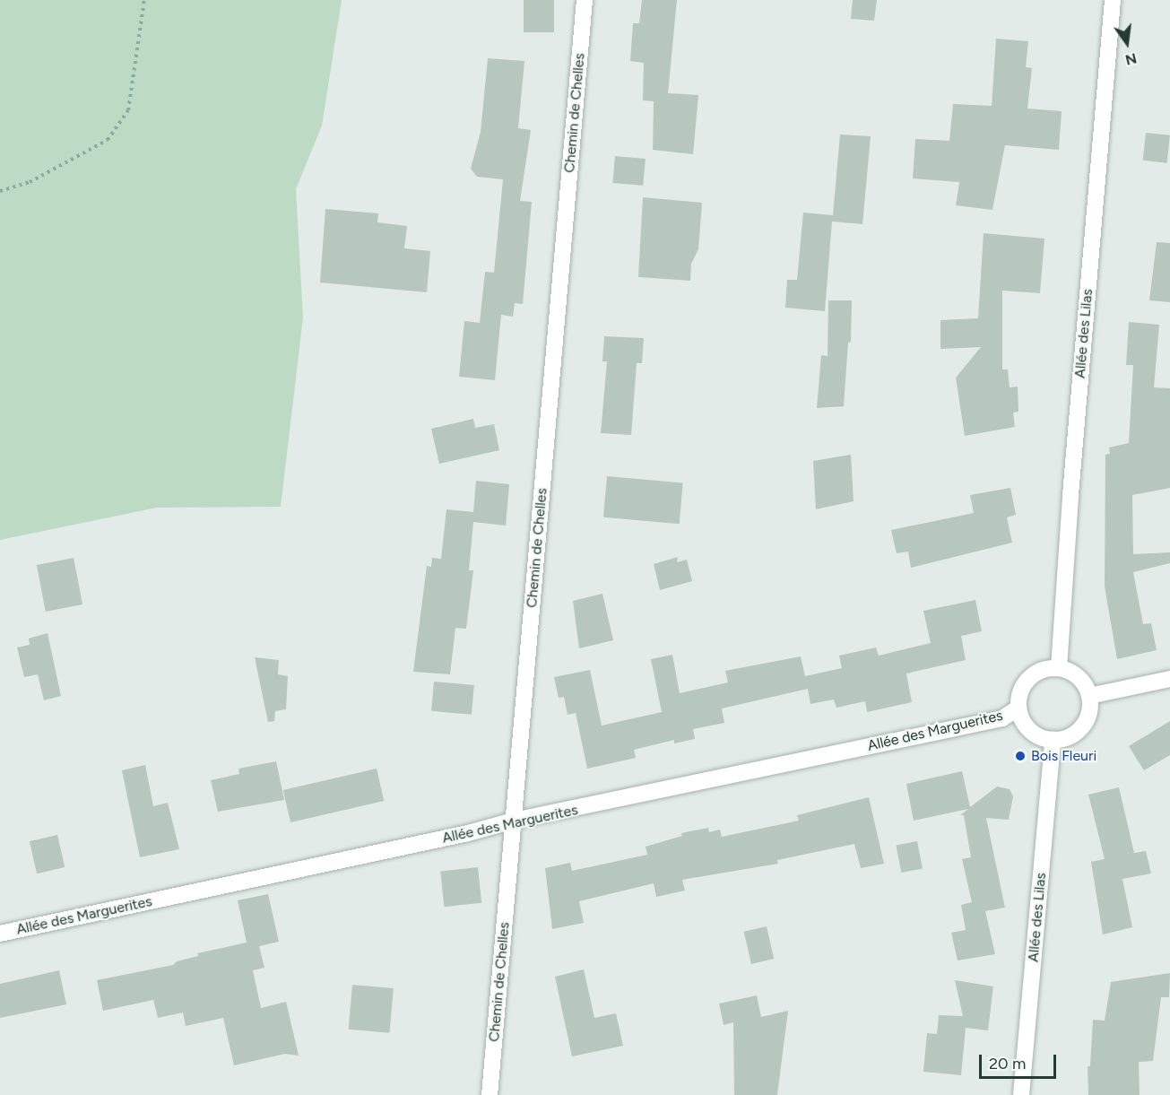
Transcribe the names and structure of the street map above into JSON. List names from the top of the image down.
{
  "streets": {
    "street": ["Chemin de Chelles", "Allée des Lilas", "Allée des Marguerites"]
  },
  "crossings": [
    ["Chemin de Chelles", "Allée des Marguerites"],
    ["Allée des Lilas", "Allée des Marguerites"]
  ],
  "places": ["Bois Fleuri"],
  "scale_bar": "20 m",
  "north": "bottom"
}
